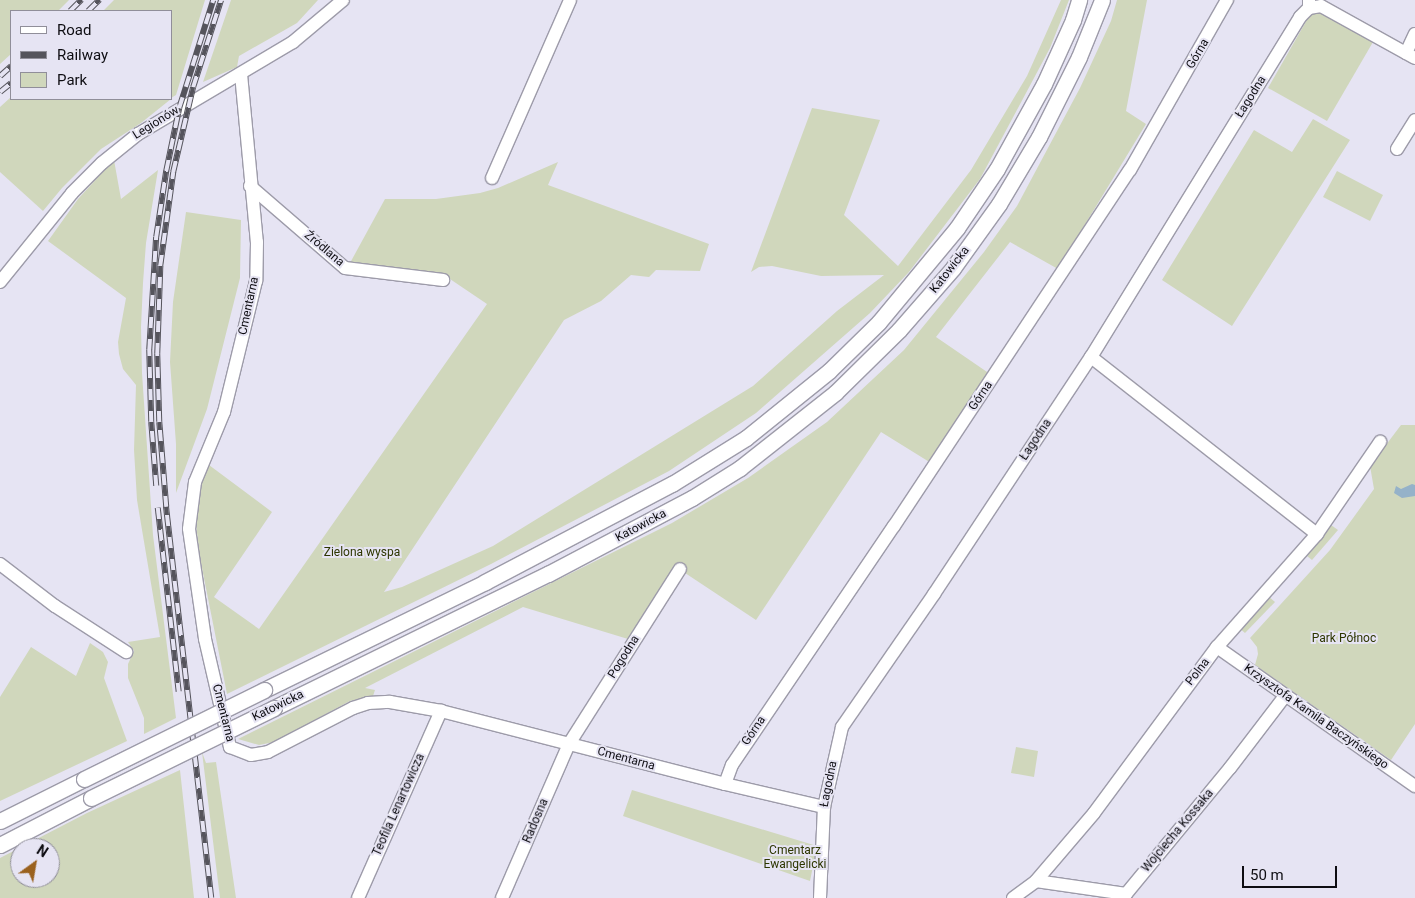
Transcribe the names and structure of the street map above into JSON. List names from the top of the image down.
{
  "streets": {
    "main road": ["Katowicka"],
    "street": [
      "Górna",
      "Łagodna",
      "Legionów",
      "Źródlana",
      "Cmentarna",
      "Pogodna",
      "Polna",
      "Krzysztofa Kamila Baczyńskiego",
      "Teofila Lenartowicza",
      "Radosna",
      "Wojciecha Kossaka"
    ]
  },
  "crossings": [
    ["Górna", "Cmentarna"],
    ["Łagodna", "Cmentarna"],
    ["Legionów", "Cmentarna"],
    ["Źródlana", "Cmentarna"],
    ["Cmentarna", "Pogodna"],
    ["Cmentarna", "Teofila Lenartowicza"],
    ["Cmentarna", "Radosna"],
    ["Pogodna", "Radosna"],
    ["Polna", "Krzysztofa Kamila Baczyńskiego"],
    ["Polna", "Wojciecha Kossaka"],
    ["Krzysztofa Kamila Baczyńskiego", "Wojciecha Kossaka"]
  ],
  "parks": ["Zielona wyspa", "Park Północ", "Cmentarz Ewangelicki"],
  "legend": ["Road", "Railway", "Park"],
  "scale_bar": "50 m",
  "north": "top right"
}
